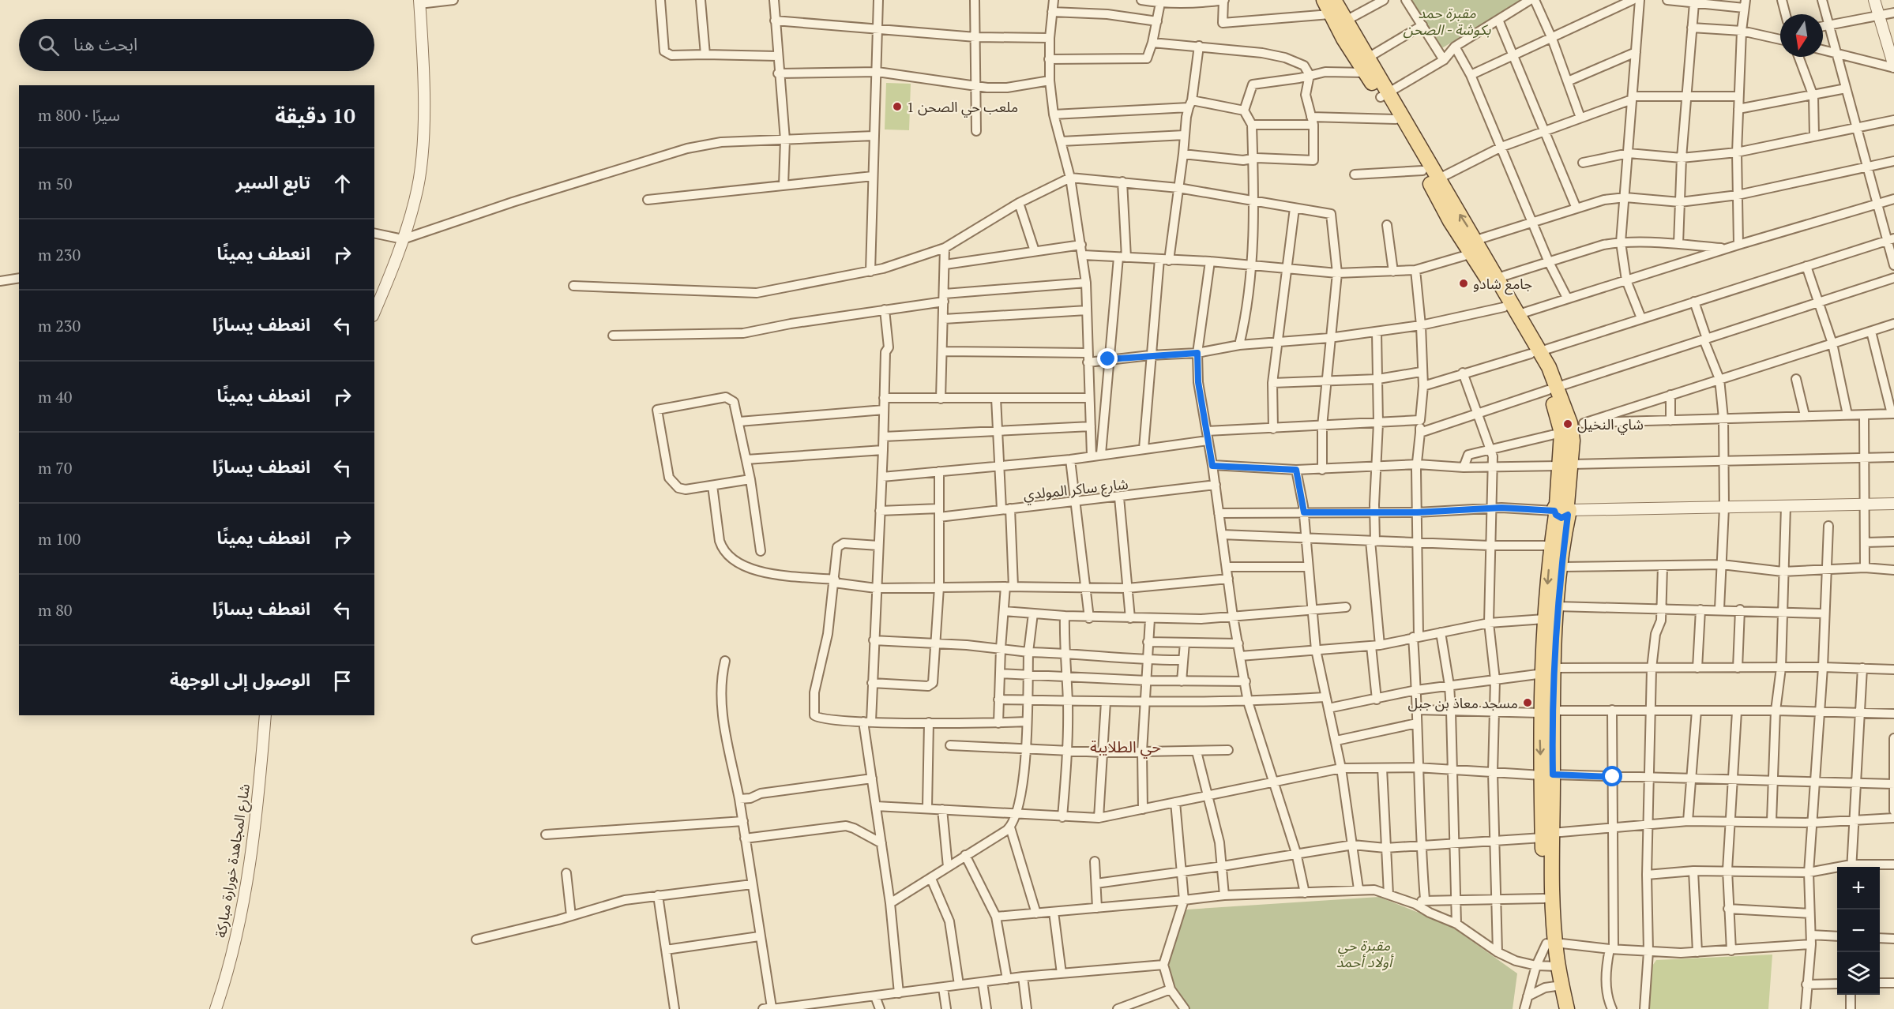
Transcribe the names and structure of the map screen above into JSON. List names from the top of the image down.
{
  "streets": {
    "street": ["شارع ساكر المولدي", "شارع المجاهدة خورارة مباركة"]
  },
  "districts": ["حي الطلايبة"],
  "parks": ["مقبرة حمد بكوشة - الصحن", "مقبرة حي أولاد أحمد"],
  "places": [
    "ملعب حي الصحن 1",
    "جامع شادو",
    "شاي النخيل",
    "مسجد معاذ بن جبل"
  ],
  "north": "bottom",
  "page": {
    "search": "ابحث هنا",
    "heading": ["10 دقيقة", "سيرًا · 800 m"],
    "list": [
      ["تابع السير", "50 m"],
      ["انعطف يمينًا", "230 m"],
      ["انعطف يسارًا", "230 m"],
      ["انعطف يمينًا", "40 m"],
      ["انعطف يسارًا", "70 m"],
      ["انعطف يمينًا", "100 m"],
      ["انعطف يسارًا", "80 m"],
      "الوصول إلى الوجهة"
    ],
    "map_buttons": ["+", "−"]
  }
}
